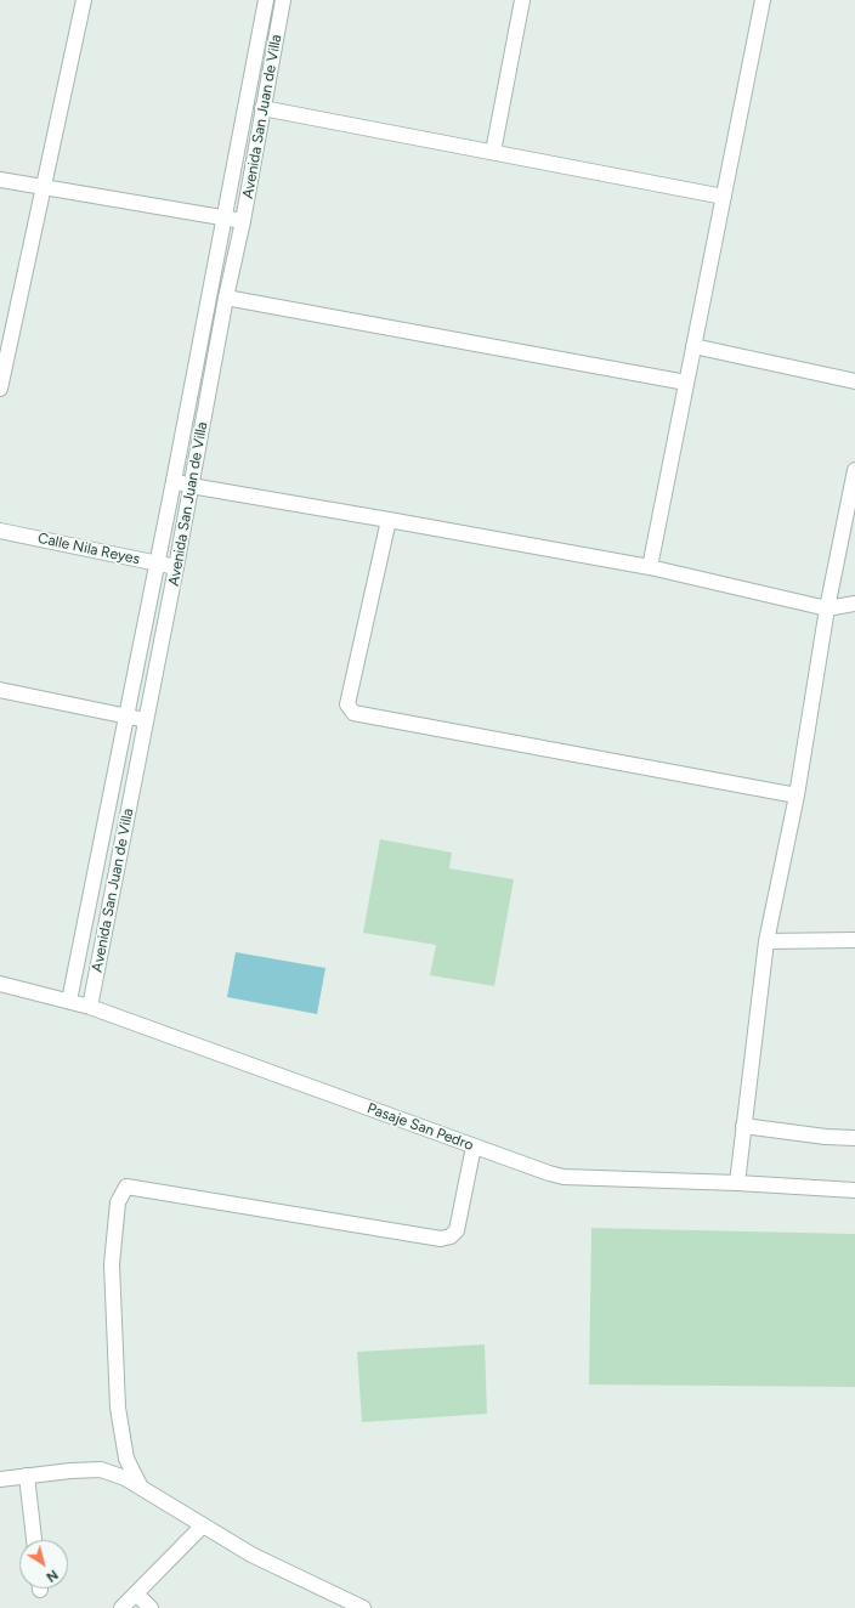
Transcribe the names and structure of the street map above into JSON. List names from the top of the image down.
{
  "streets": {
    "street": ["Avenida San Juan de Villa", "Calle Nila Reyes", "Pasaje San Pedro"]
  },
  "crossings": [
    ["Avenida San Juan de Villa", "Calle Nila Reyes"],
    ["Avenida San Juan de Villa", "Pasaje San Pedro"]
  ],
  "north": "bottom right"
}
